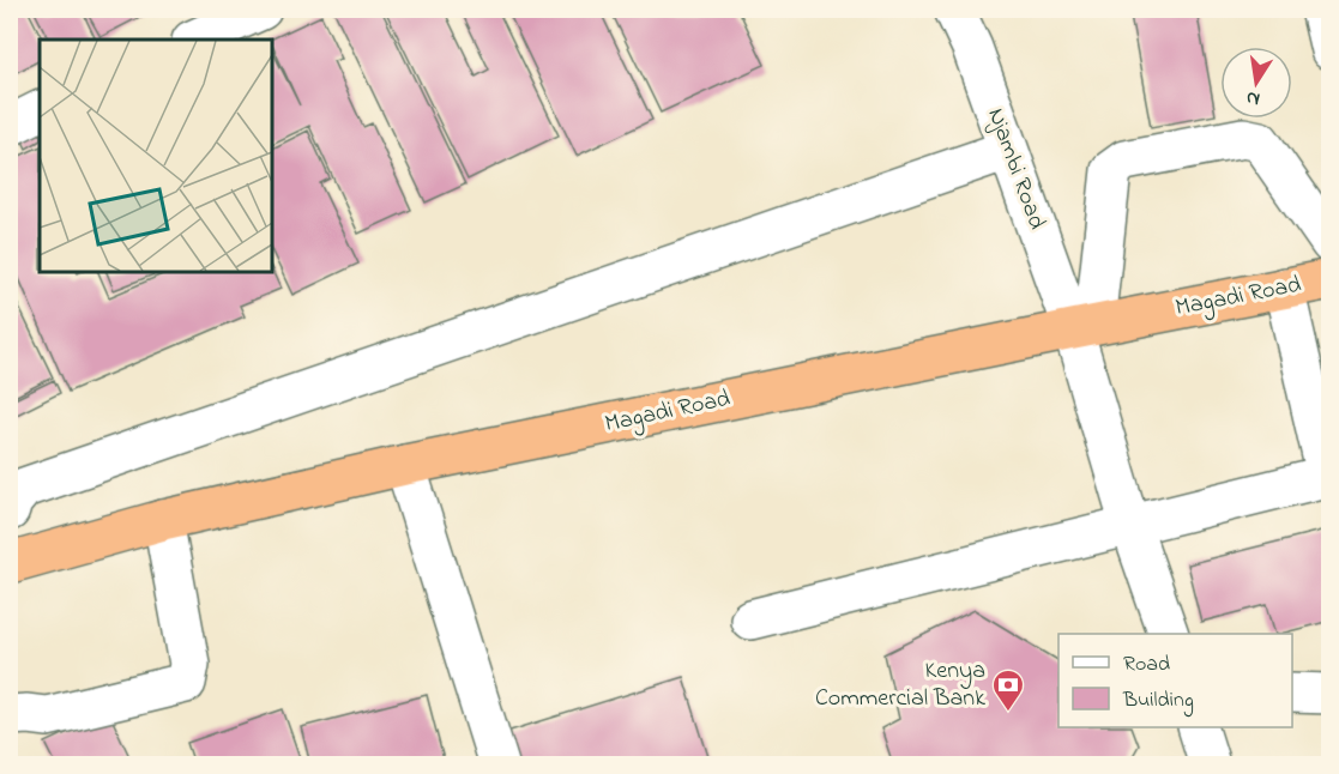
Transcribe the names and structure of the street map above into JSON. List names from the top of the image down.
{
  "streets": {
    "highway": ["Magadi Road"],
    "street": ["Njambi Road"]
  },
  "crossings": [
    ["Njambi Road", "Magadi Road"]
  ],
  "places": {
    "bank": ["Kenya Commercial Bank"]
  },
  "legend": ["Road", "Building"],
  "north": "bottom"
}
